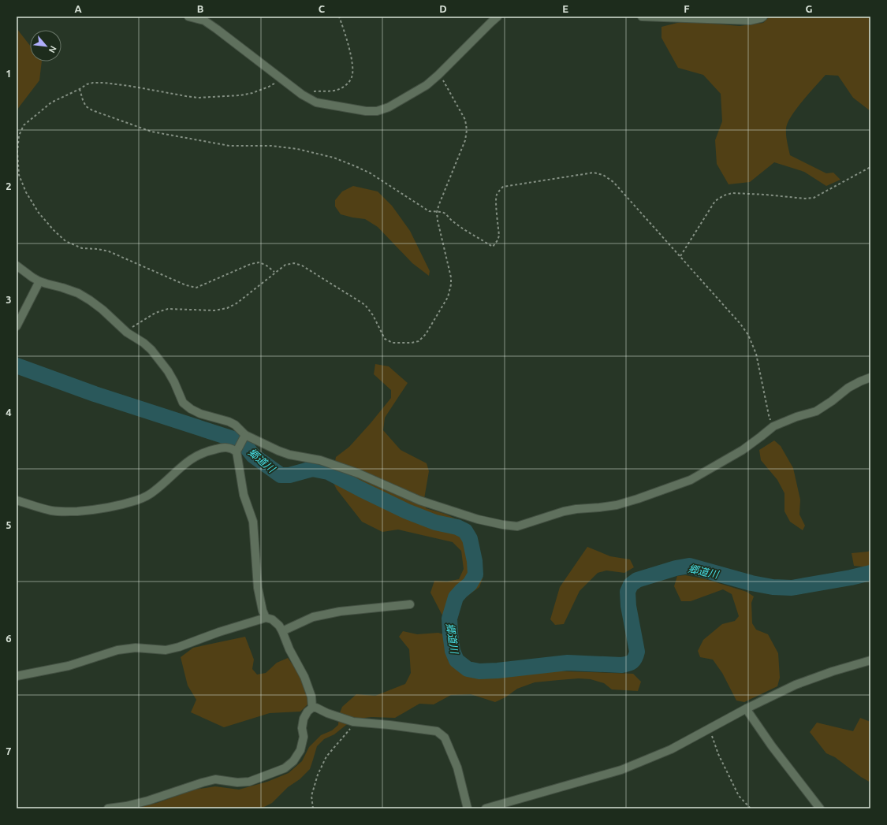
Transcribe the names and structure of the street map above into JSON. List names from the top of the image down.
{
  "water": ["郷道川"],
  "north": "bottom right",
  "grid": {
    "columns": [
      "A",
      "B",
      "C",
      "D",
      "E",
      "F",
      "G"
    ],
    "rows": [
      "1",
      "2",
      "3",
      "4",
      "5",
      "6",
      "7"
    ]
  }
}
